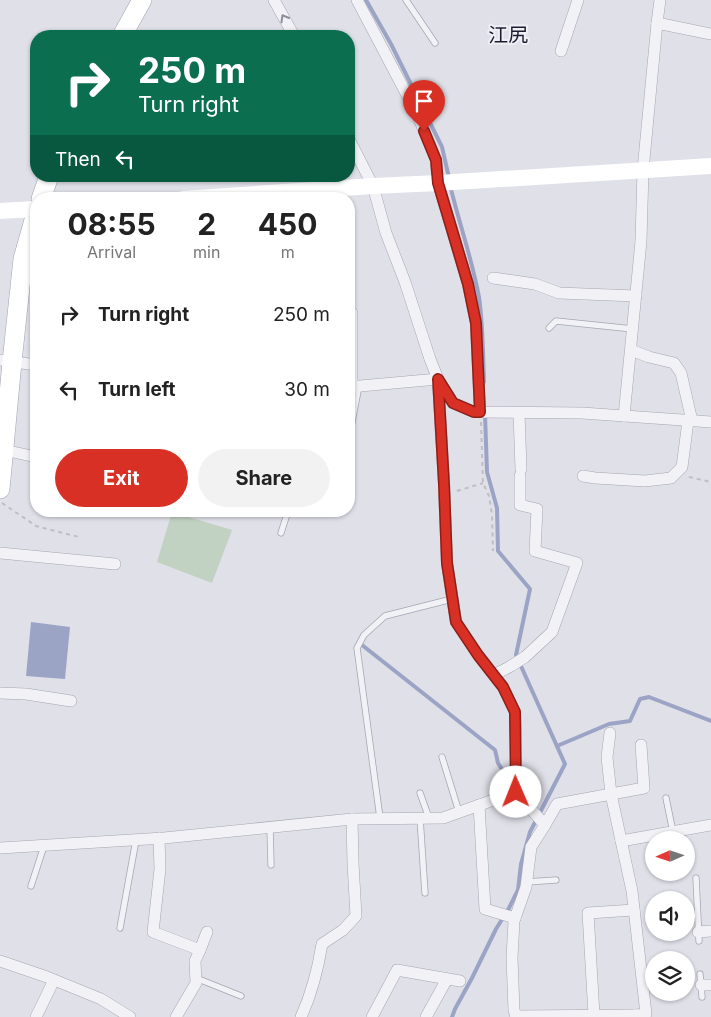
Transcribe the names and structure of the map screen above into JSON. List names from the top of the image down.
{
  "districts": ["江尻"],
  "north": "left",
  "page": {
    "turn": ["250 m", "Turn right"],
    "then": "Then",
    "eta": [
      "08:55",
      "Arrival",
      "2",
      "min",
      "450",
      "m"
    ],
    "list": [
      {
        "name": "Turn right",
        "value": "250 m"
      },
      {
        "name": "Turn left",
        "value": "30 m"
      }
    ],
    "buttons": ["Exit", "Share"]
  }
}
